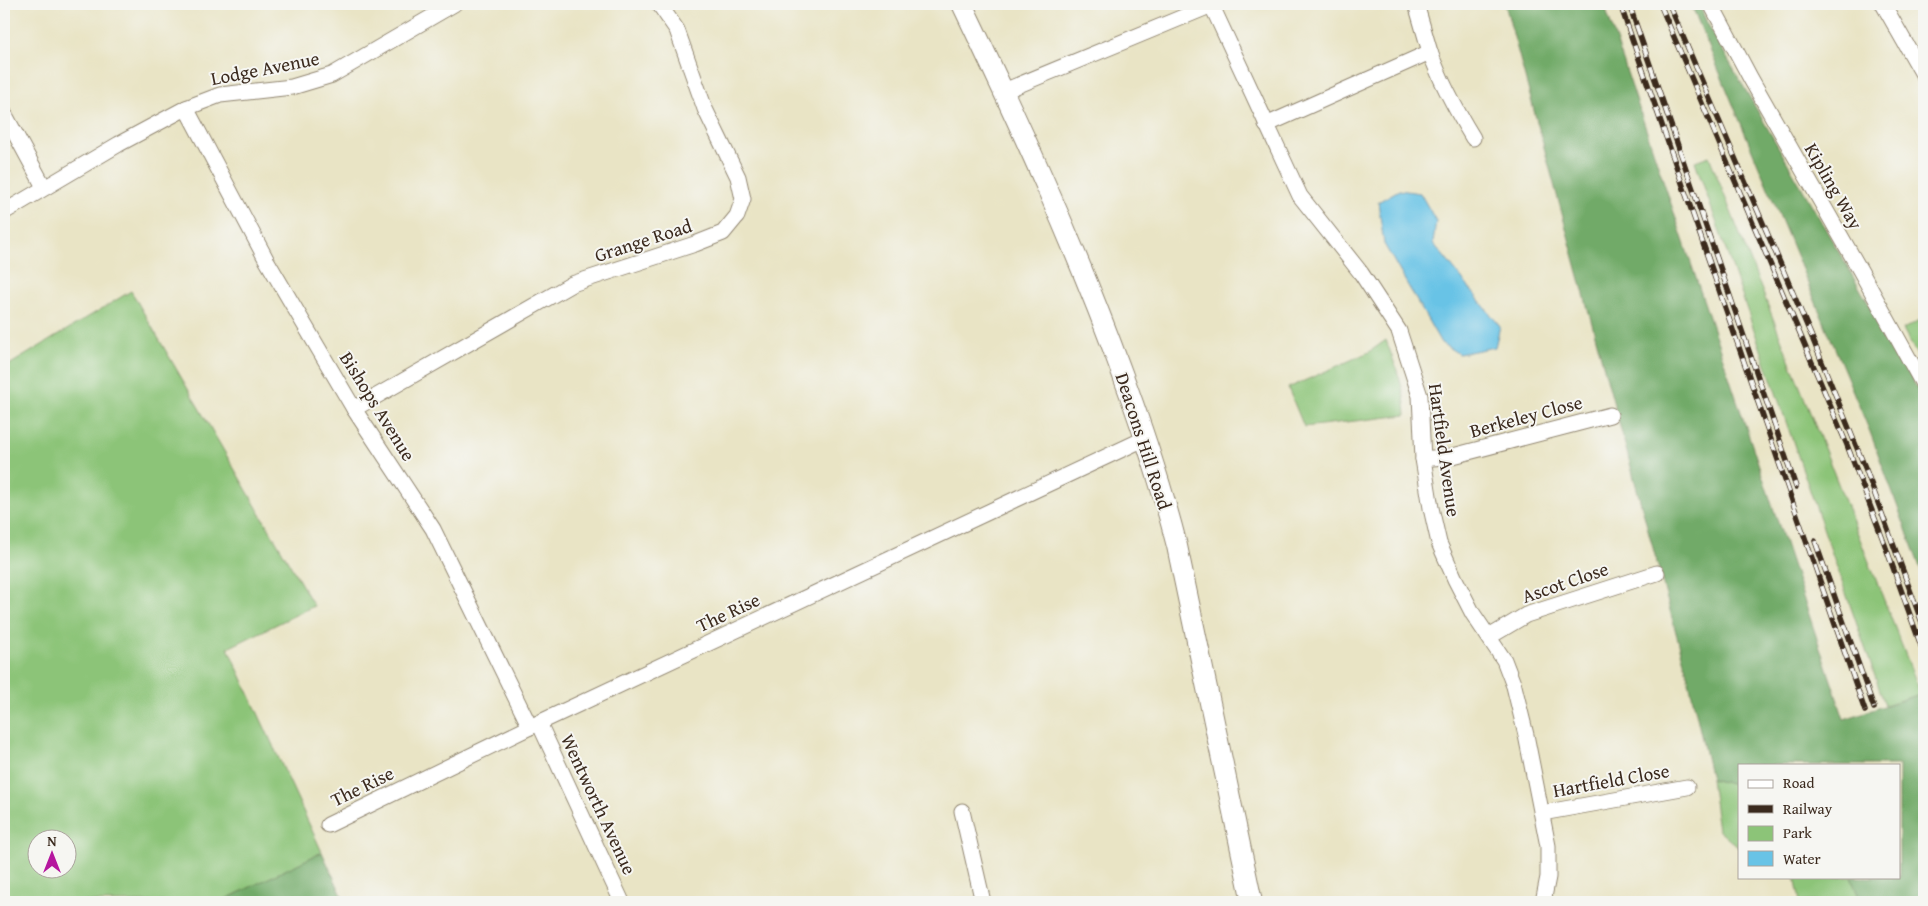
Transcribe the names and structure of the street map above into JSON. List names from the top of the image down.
{
  "streets": {
    "street": [
      "Lodge Avenue",
      "Kipling Way",
      "Grange Road",
      "Bishops Avenue",
      "Berkeley Close",
      "Deacons Hill Road",
      "Hartfield Avenue",
      "Ascot Close",
      "The Rise",
      "Hartfield Close",
      "Wentworth Avenue"
    ]
  },
  "crossings": [
    ["Lodge Avenue", "Bishops Avenue"],
    ["Grange Road", "Bishops Avenue"],
    ["Bishops Avenue", "The Rise"],
    ["Bishops Avenue", "Wentworth Avenue"],
    ["Berkeley Close", "Hartfield Avenue"],
    ["Deacons Hill Road", "Hartfield Avenue"],
    ["Deacons Hill Road", "The Rise"],
    ["Hartfield Avenue", "Ascot Close"],
    ["Hartfield Avenue", "Hartfield Close"],
    ["The Rise", "Wentworth Avenue"]
  ],
  "legend": [
    "Road",
    "Railway",
    "Park",
    "Water"
  ],
  "north": "top"
}
